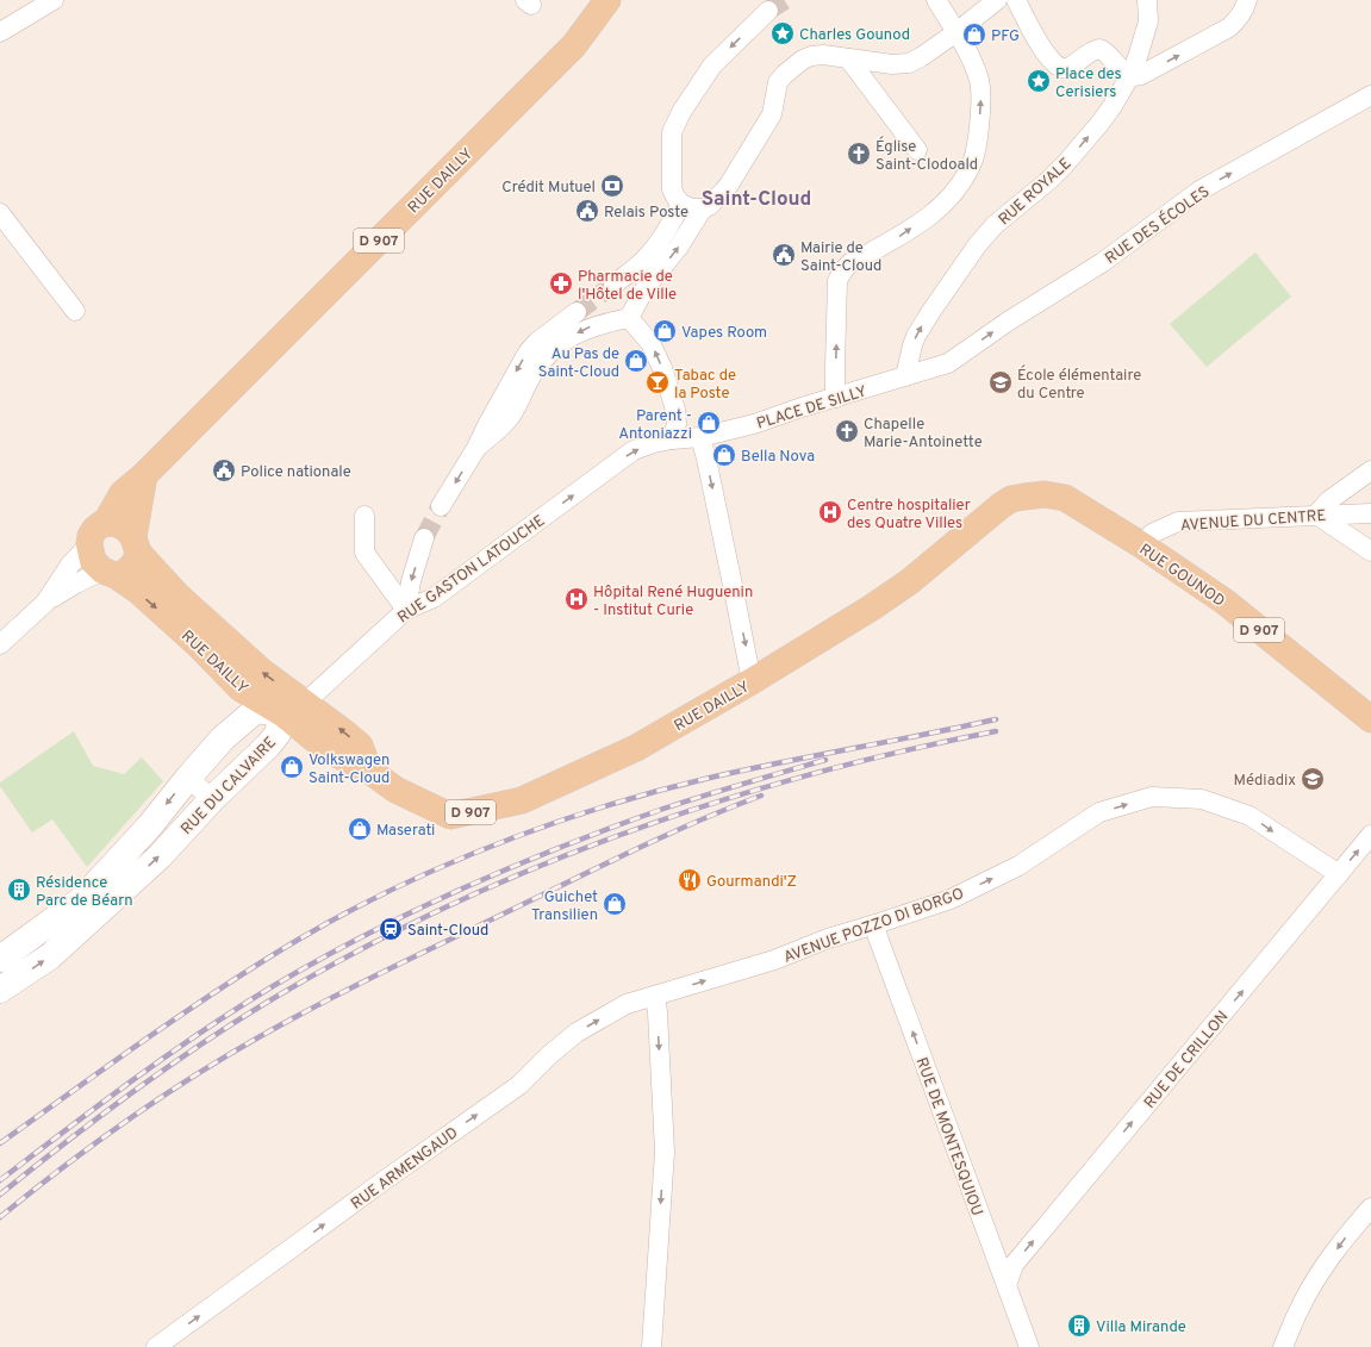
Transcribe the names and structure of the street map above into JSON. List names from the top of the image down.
{
  "streets": {
    "main road": [
      "RUE DAILLY",
      "D 907",
      "RUE GOUNOD",
      "RUE DU CALVAIRE"
    ],
    "street": [
      "RUE ROYALE",
      "RUE DES ÉCOLES",
      "PLACE DE SILLY",
      "AVENUE DU CENTRE",
      "RUE GASTON LATOUCHE",
      "AVENUE POZZO DI BORGO",
      "RUE DE CRILLON",
      "RUE DE MONTESQUIOU",
      "RUE ARMENGAUD"
    ]
  },
  "crossings": [
    ["RUE DAILLY", "RUE GASTON LATOUCHE"],
    ["RUE DAILLY", "RUE GOUNOD"],
    ["RUE DAILLY", "RUE DU CALVAIRE"],
    ["RUE ROYALE", "PLACE DE SILLY"],
    ["RUE DES ÉCOLES", "PLACE DE SILLY"],
    ["PLACE DE SILLY", "RUE GASTON LATOUCHE"],
    ["AVENUE DU CENTRE", "RUE GOUNOD"],
    ["RUE GASTON LATOUCHE", "RUE DU CALVAIRE"],
    ["AVENUE POZZO DI BORGO", "RUE DE CRILLON"],
    ["AVENUE POZZO DI BORGO", "RUE DE MONTESQUIOU"],
    ["AVENUE POZZO DI BORGO", "RUE ARMENGAUD"],
    ["RUE DE CRILLON", "RUE DE MONTESQUIOU"]
  ],
  "one_way": [
    "RUE ROYALE",
    "RUE DES ÉCOLES",
    "AVENUE POZZO DI BORGO",
    "RUE DE CRILLON",
    "RUE DE MONTESQUIOU",
    "RUE ARMENGAUD"
  ],
  "districts": ["Saint-Cloud"],
  "places": {
    "place": ["Charles Gounod", "Place des Cerisiers"],
    "shop": [
      "PFG",
      "Vapes Room",
      "Au Pas de Saint-Cloud",
      "Parent - Antoniazzi",
      "Bella Nova",
      "Volkswagen Saint-Cloud",
      "Maserati",
      "Guichet Transilien"
    ],
    "church": ["Église Saint-Clodoald", "Chapelle Marie-Antoinette"],
    "bank": ["Crédit Mutuel"],
    "public building": ["Relais Poste", "Mairie de Saint-Cloud", "Police nationale"],
    "pharmacy": ["Pharmacie de l'Hôtel de Ville"],
    "bar": ["Tabac de la Poste"],
    "school or university": ["École élémentaire du Centre", "Médiadix"],
    "hospital": ["Centre hospitalier des Quatre Villes", "Hôpital René Huguenin - Institut Curie"],
    "restaurant": ["Gourmandi'Z"],
    "building": ["Résidence Parc de Béarn", "Villa Mirande"],
    "station": ["Saint-Cloud"]
  }
}
